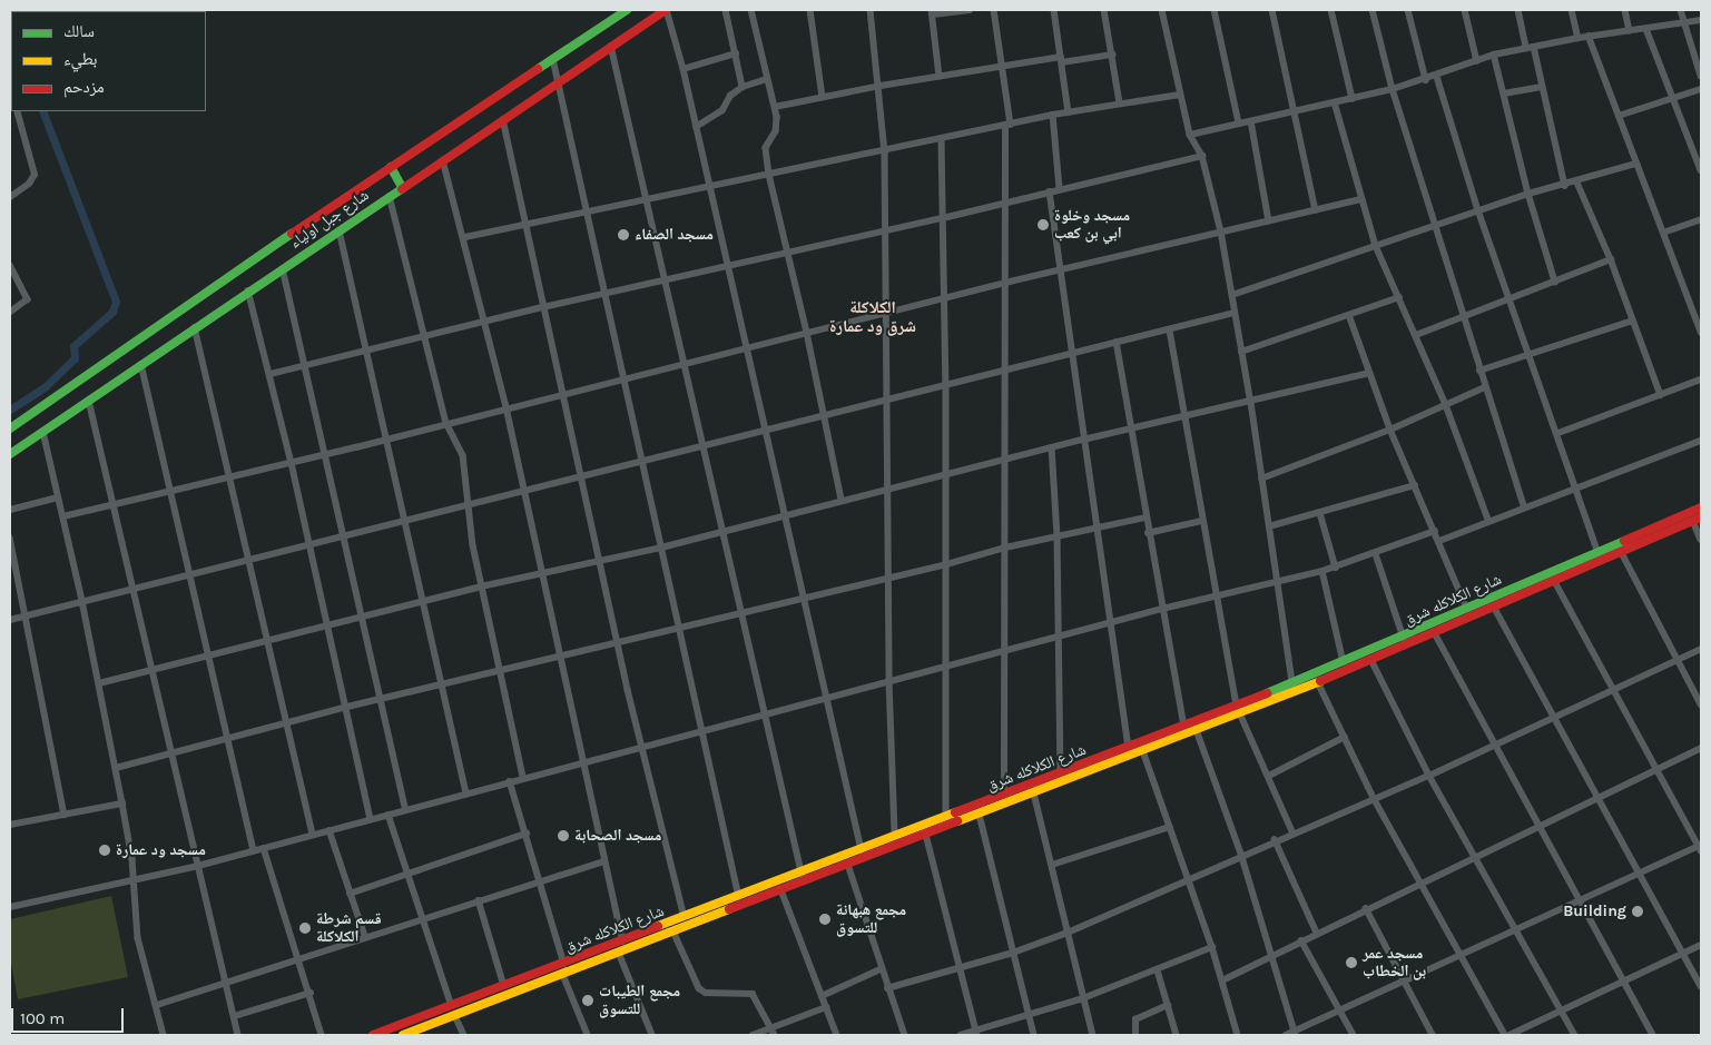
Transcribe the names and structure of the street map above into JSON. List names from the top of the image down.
{
  "streets": {
    "main road": ["شارع جبل اولياء", "شارع الكلاكله شرق"]
  },
  "districts": ["الكلاكلة شرق ود عمارة"],
  "places": [
    "مسجد وخلوة ابي بن كعب",
    "مسجد الصفاء",
    "مسجد الصحابة",
    "مسجد ود عمارة",
    "Building",
    "مجمع هبهانة للتسوق",
    "قسم شرطة الكلاكلة",
    "مسجد عمر بن الخطاب",
    "مجمع الطيبات للتسوق"
  ],
  "legend": ["سالك", "بطيء", "مزدحم"],
  "scale_bar": "100 m"
}
